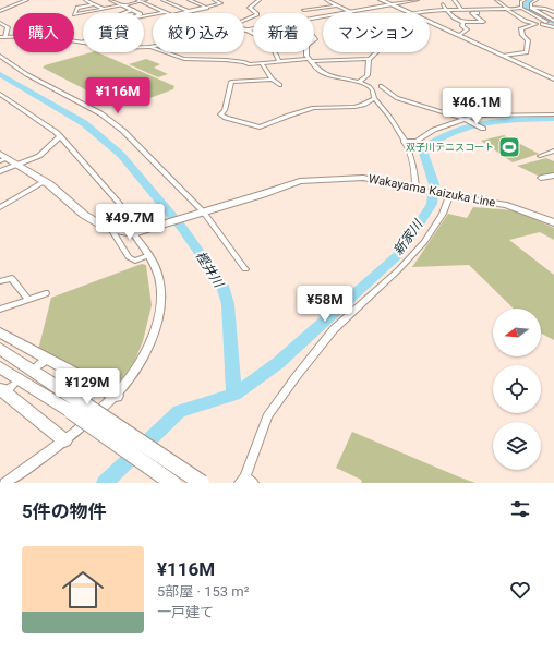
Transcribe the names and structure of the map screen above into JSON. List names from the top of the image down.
{
  "streets": {
    "main road": ["Wakayama Kaizuka Line"]
  },
  "water": ["新家川", "樫井川"],
  "places": {
    "sports": ["双子川テニスコート"]
  },
  "north": "left",
  "page": {
    "chip": [
      "購入",
      "賃貸",
      "絞り込み",
      "新着",
      "マンション"
    ],
    "price": [
      "¥116M",
      "¥46.1M",
      "¥49.7M",
      "¥58M",
      "¥129M"
    ],
    "heading": "5件の物件",
    "list": [
      {
        "name": "¥116M",
        "note": "5部屋 · 153 m² · 一戸建て"
      }
    ]
  }
}
